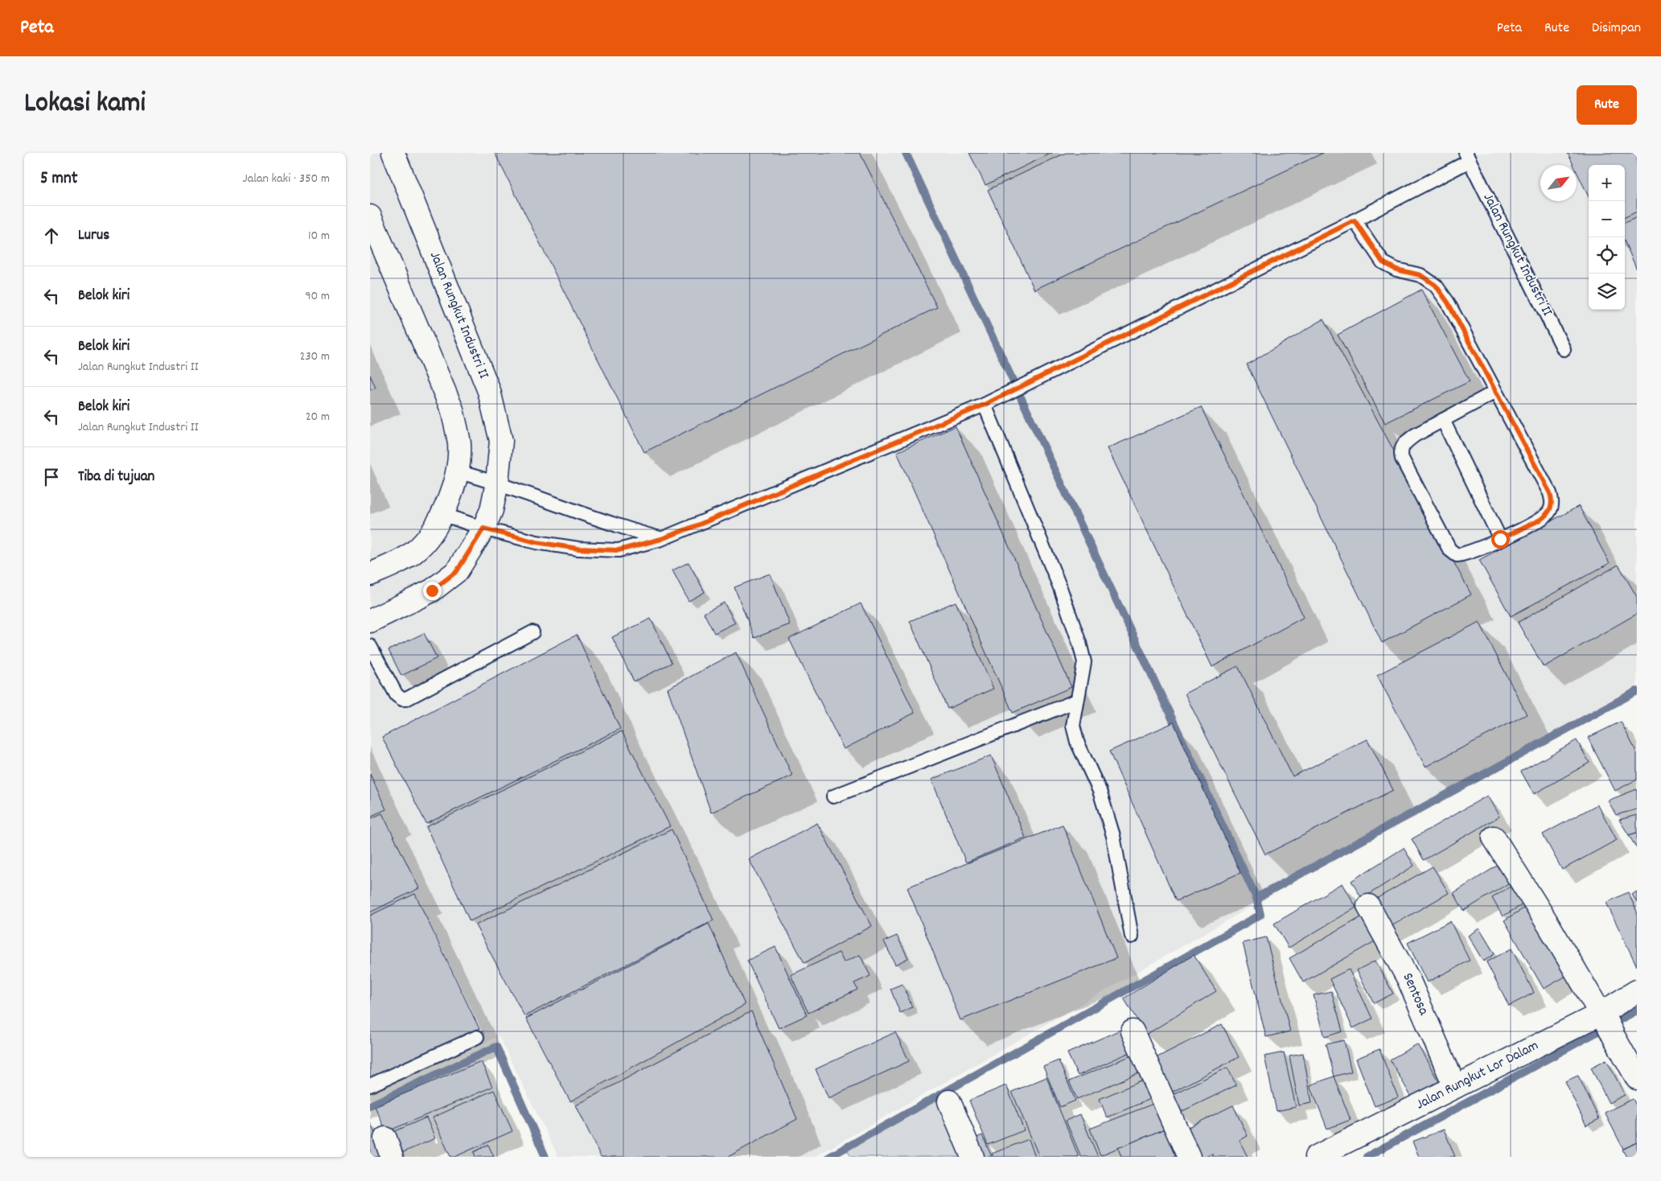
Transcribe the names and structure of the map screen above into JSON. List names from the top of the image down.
{
  "streets": {
    "street": ["Jalan Rungkut Industri II", "Sentosa", "Jalan Rungkut Lor Dalam"]
  },
  "crossings": [
    ["Sentosa", "Jalan Rungkut Lor Dalam"]
  ],
  "north": "top right",
  "page": {
    "header": "Peta",
    "nav": ["Peta", "Rute", "Disimpan"],
    "title": "Lokasi kami",
    "buttons": "Rute",
    "heading": ["5 mnt", "Jalan kaki · 350 m"],
    "map_buttons": ["+", "−"],
    "list": [
      ["Lurus", "10 m"],
      ["Belok kiri", "90 m"],
      ["Belok kiri", "Jalan Rungkut Industri II", "230 m"],
      ["Belok kiri", "Jalan Rungkut Industri II", "20 m"],
      "Tiba di tujuan"
    ]
  }
}
